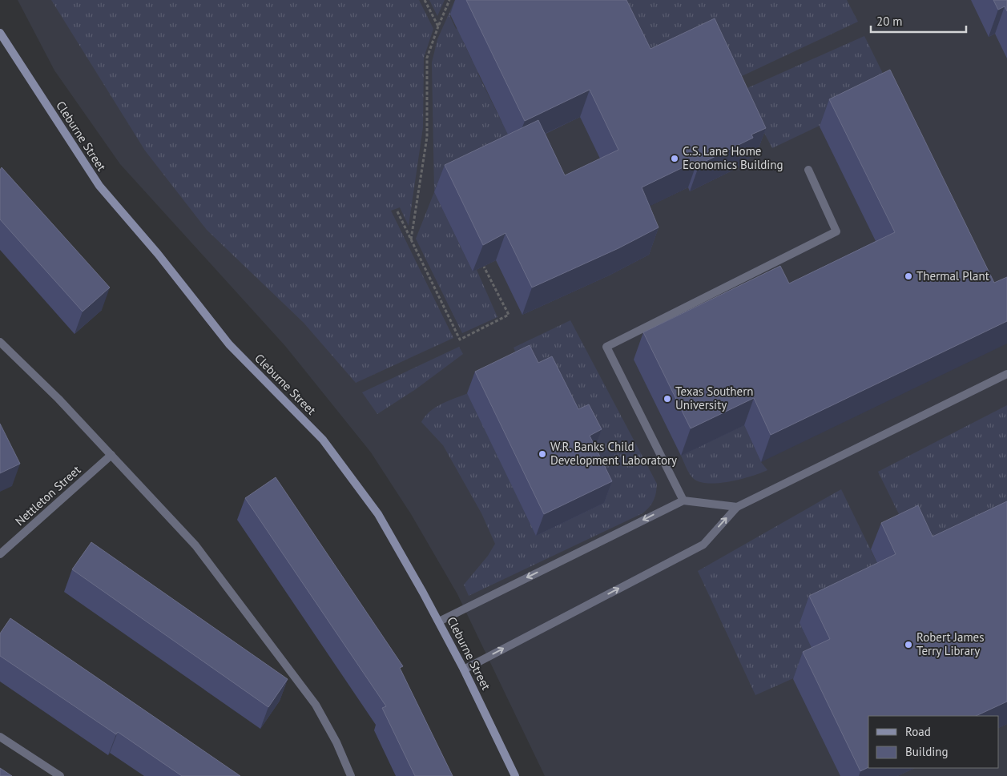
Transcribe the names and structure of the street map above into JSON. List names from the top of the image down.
{
  "streets": {
    "main road": ["Cleburne Street"],
    "lane": ["Nettleton Street"]
  },
  "places": [
    "C.S. Lane Home Economics Building",
    "Thermal Plant",
    "Texas Southern University",
    "W.R. Banks Child Development Laboratory",
    "Robert James Terry Library"
  ],
  "legend": ["Road", "Building"],
  "scale_bar": "20 m"
}
